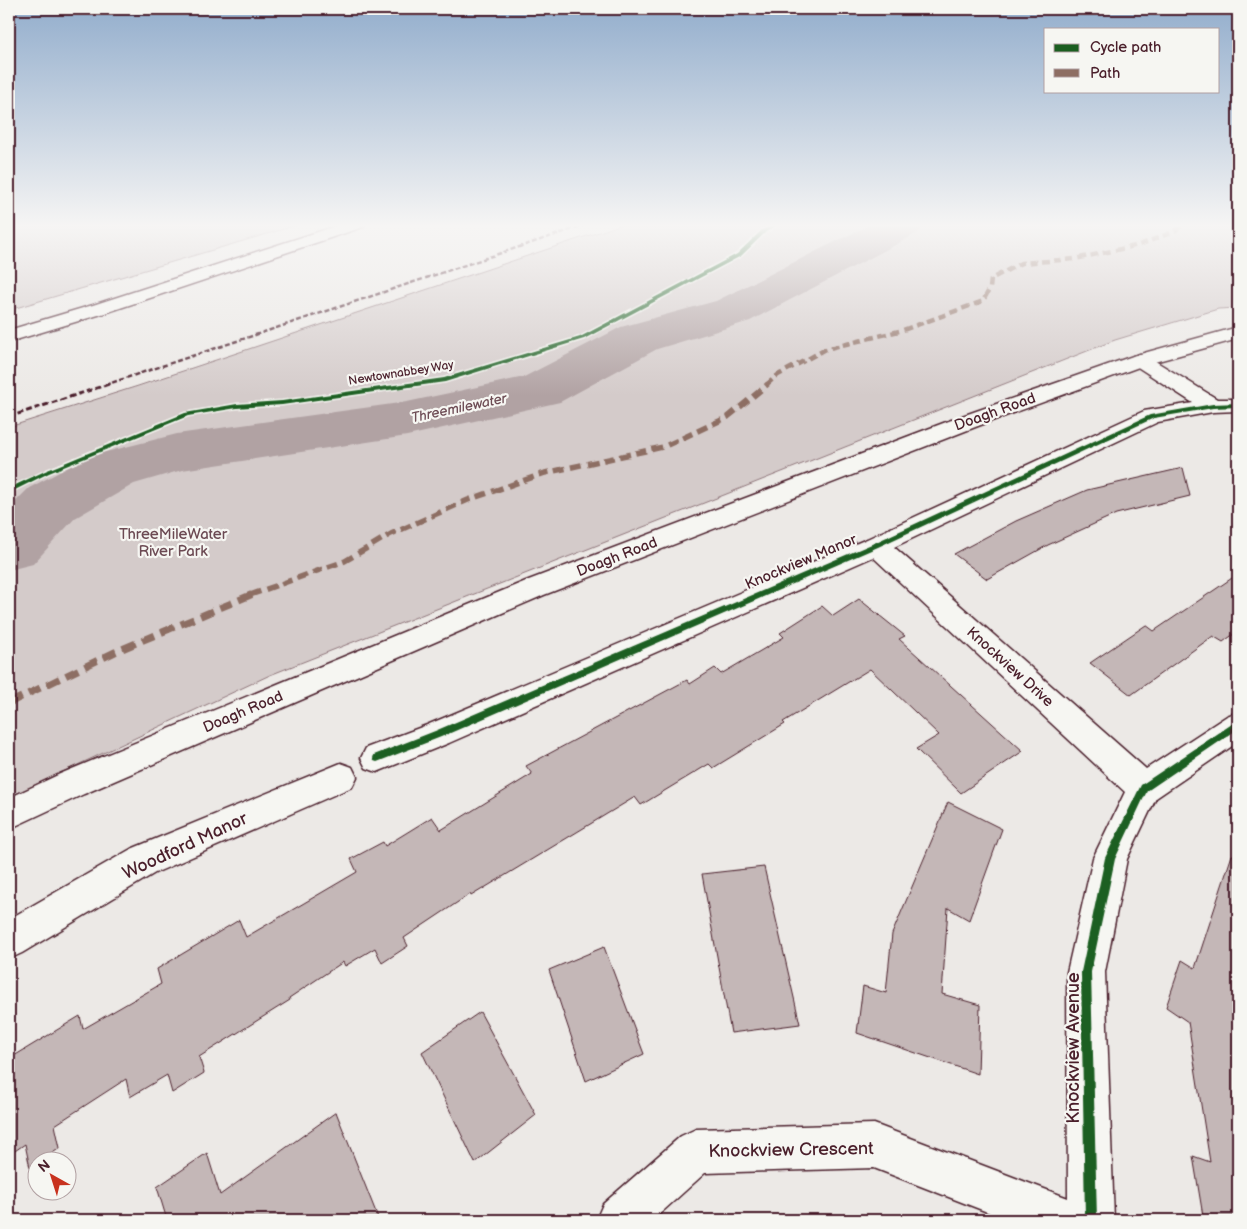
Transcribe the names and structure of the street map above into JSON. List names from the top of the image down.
{
  "streets": {
    "street": [
      "Doagh Road",
      "Knockview Manor",
      "Knockview Drive",
      "Woodford Manor",
      "Knockview Avenue",
      "Knockview Crescent"
    ],
    "cycle path": ["Newtownabbey Way"]
  },
  "crossings": [
    ["Knockview Manor", "Knockview Drive"],
    ["Knockview Drive", "Knockview Avenue"]
  ],
  "water": ["Threemilewater"],
  "parks": ["ThreeMileWater River Park"],
  "legend": ["Cycle path", "Path"],
  "north": "top left"
}
